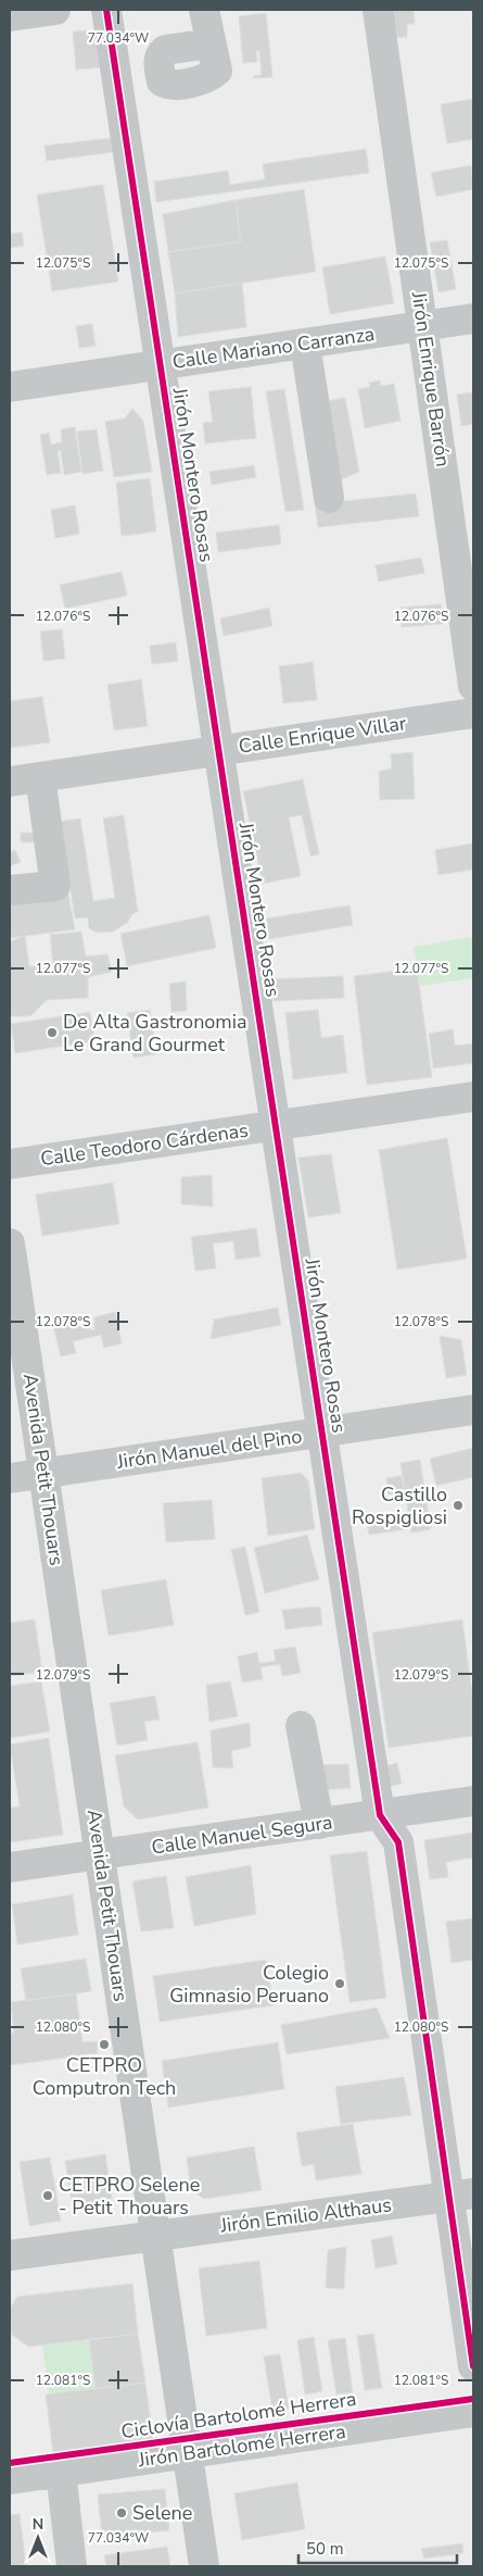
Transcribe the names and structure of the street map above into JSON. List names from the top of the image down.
{
  "streets": {
    "main road": ["Avenida Petit Thouars"],
    "street": [
      "Calle Mariano Carranza",
      "Jirón Enrique Barrón",
      "Jirón Montero Rosas",
      "Calle Enrique Villar",
      "Calle Teodoro Cárdenas",
      "Jirón Manuel del Pino",
      "Calle Manuel Segura",
      "Jirón Emilio Althaus",
      "Jirón Bartolomé Herrera"
    ],
    "cycle path": ["Ciclovía Bartolomé Herrera"]
  },
  "crossings": [
    ["Calle Mariano Carranza", "Jirón Enrique Barrón"],
    ["Calle Mariano Carranza", "Jirón Montero Rosas"],
    ["Jirón Montero Rosas", "Calle Enrique Villar"],
    ["Jirón Montero Rosas", "Calle Teodoro Cárdenas"],
    ["Jirón Montero Rosas", "Jirón Manuel del Pino"],
    ["Jirón Montero Rosas", "Calle Manuel Segura"],
    ["Jirón Manuel del Pino", "Avenida Petit Thouars"],
    ["Avenida Petit Thouars", "Calle Manuel Segura"],
    ["Avenida Petit Thouars", "Jirón Emilio Althaus"],
    ["Avenida Petit Thouars", "Jirón Bartolomé Herrera"]
  ],
  "places": [
    "De Alta Gastronomia Le Grand Gourmet",
    "Castillo Rospigliosi",
    "Colegio Gimnasio Peruano",
    "CETPRO Computron Tech",
    "CETPRO Selene - Petit Thouars",
    "Selene"
  ],
  "scale_bar": "50 m",
  "north": "top",
  "coordinates": [
    "77.034°W",
    "12.075°S",
    "12.076°S",
    "12.077°S",
    "12.078°S",
    "12.079°S",
    "12.080°S",
    "12.081°S"
  ]
}
